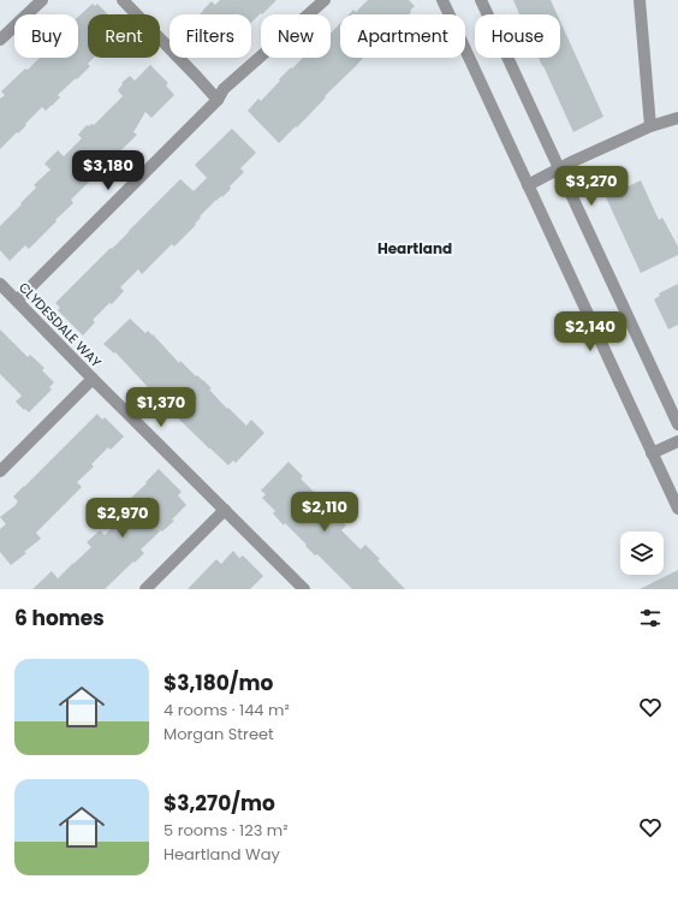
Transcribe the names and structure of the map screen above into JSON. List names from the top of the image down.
{
  "streets": {
    "street": ["CLYDESDALE WAY"]
  },
  "districts": ["Heartland"],
  "page": {
    "chip": [
      "Buy",
      "Rent",
      "Filters",
      "New",
      "Apartment",
      "House"
    ],
    "price": [
      "$3,180",
      "$3,270",
      "$2,140",
      "$1,370",
      "$2,110",
      "$2,970"
    ],
    "heading": "6 homes",
    "list": [
      {
        "name": "$3,180/mo",
        "note": "4 rooms · 144 m² · Morgan Street"
      },
      {
        "name": "$3,270/mo",
        "note": "5 rooms · 123 m² · Heartland Way"
      }
    ]
  }
}
